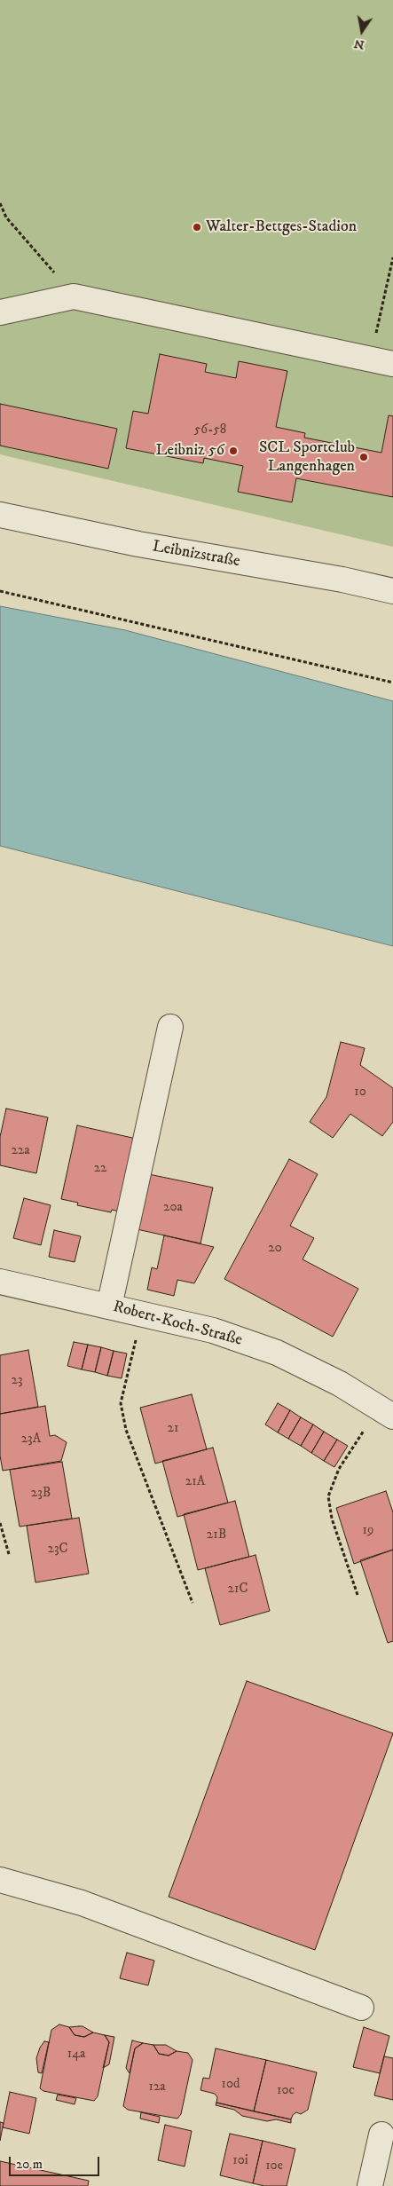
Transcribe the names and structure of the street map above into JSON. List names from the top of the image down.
{
  "streets": {
    "street": ["Leibnizstraße", "Robert-Koch-Straße"]
  },
  "places": ["Walter-Bettges-Stadion", "Leibniz 56", "SCL Sportclub Langenhagen"],
  "house_numbers": [
    "56-58",
    "10",
    "22a",
    "22",
    "20a",
    "20",
    "23",
    "21",
    "23A",
    "21A",
    "23B",
    "19",
    "21B",
    "23C",
    "21C",
    "14a",
    "10d",
    "12a",
    "10c",
    "10i",
    "10e"
  ],
  "scale_bar": "20 m",
  "north": "bottom"
}
